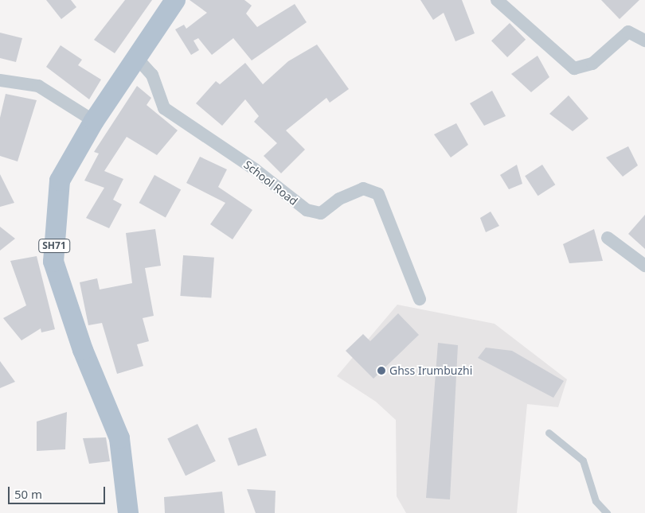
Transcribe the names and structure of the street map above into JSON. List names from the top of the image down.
{
  "streets": {
    "main road": ["SH71"],
    "street": ["School Road"]
  },
  "crossings": [
    ["School Road", "SH71"]
  ],
  "places": ["Ghss Irumbuzhi"],
  "scale_bar": "50 m"
}
